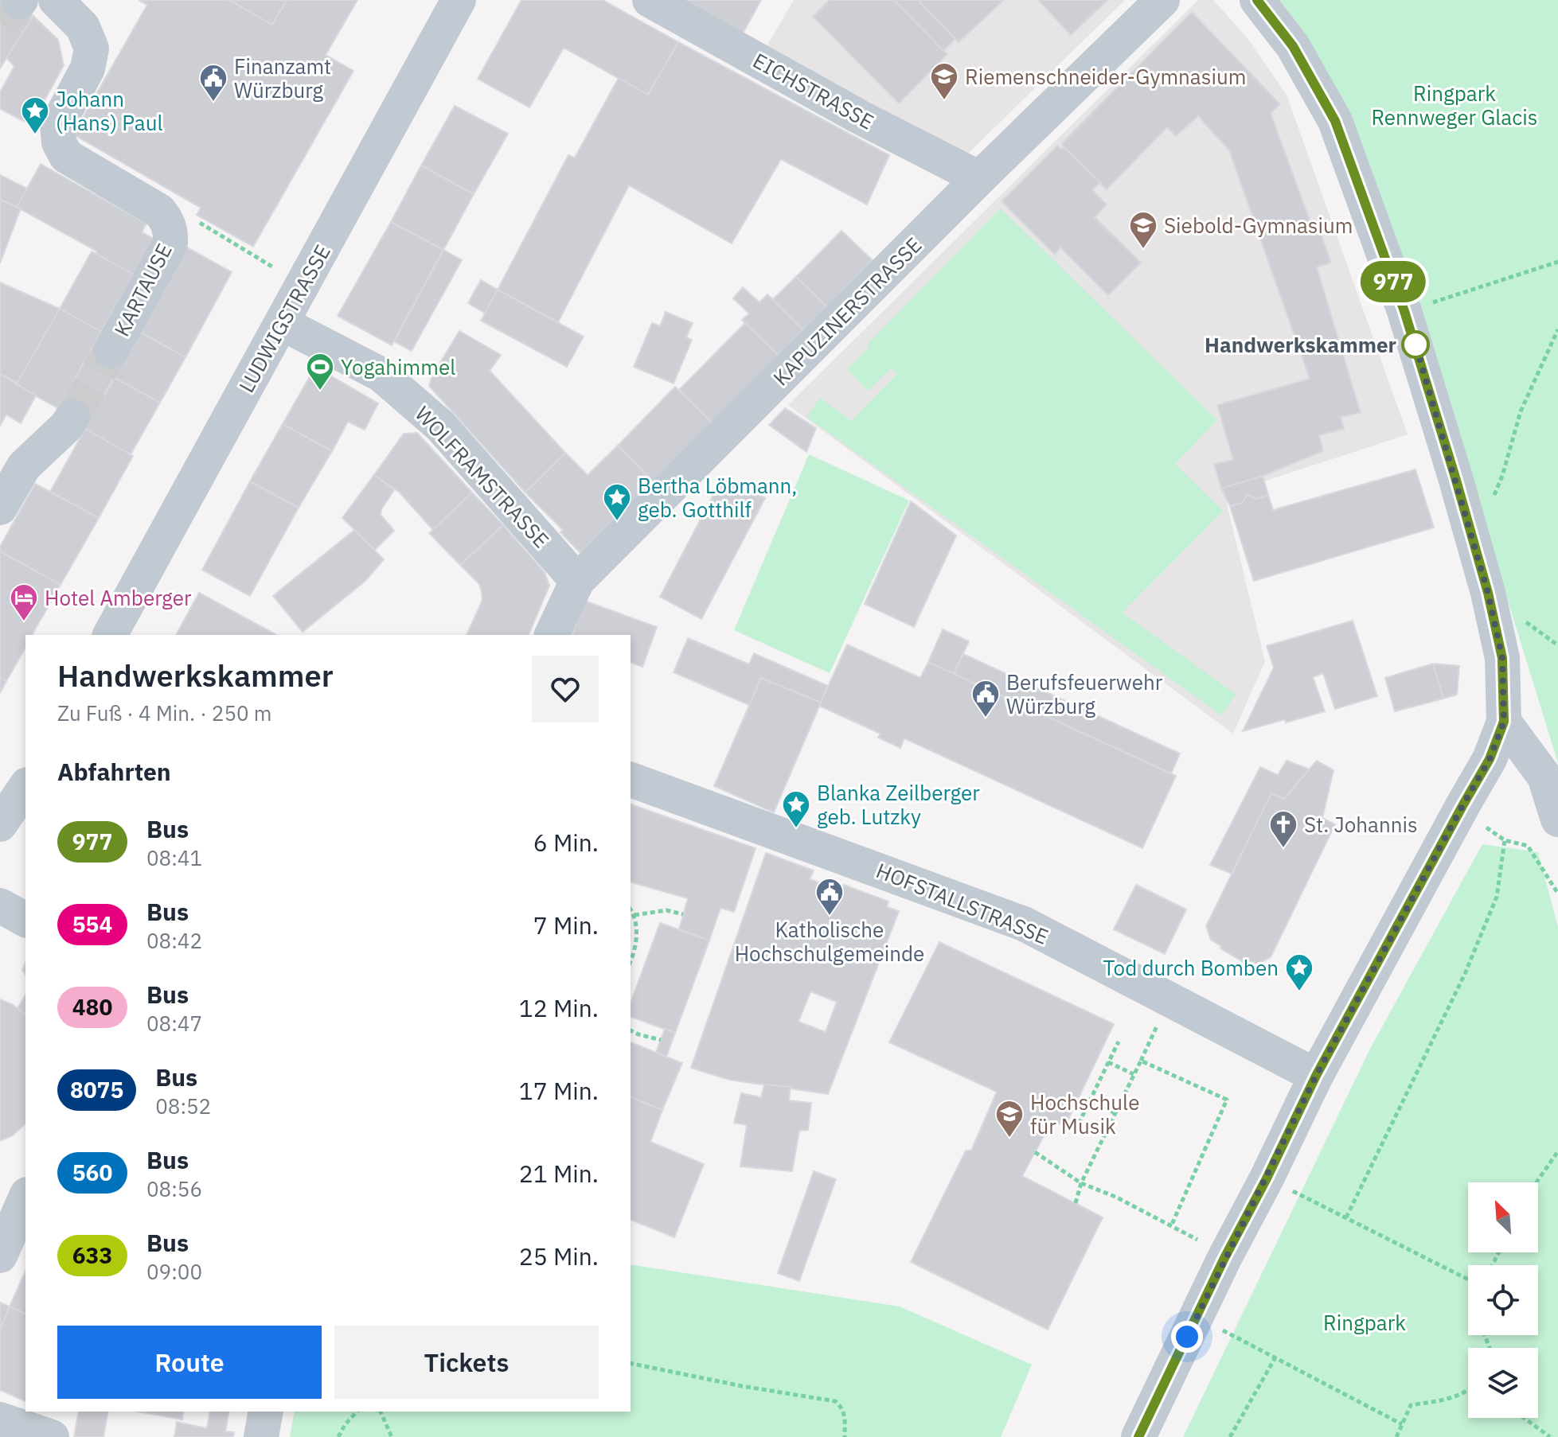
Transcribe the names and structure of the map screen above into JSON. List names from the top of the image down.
{
  "streets": {
    "street": [
      "EICHSTRASSE",
      "KARTAUSE",
      "KAPUZINERSTRASSE",
      "LUDWIGSTRASSE",
      "WOLFRAMSTRASSE",
      "HOFSTALLSTRASSE"
    ]
  },
  "crossings": [
    ["EICHSTRASSE", "KAPUZINERSTRASSE"],
    ["KAPUZINERSTRASSE", "WOLFRAMSTRASSE"],
    ["LUDWIGSTRASSE", "WOLFRAMSTRASSE"]
  ],
  "parks": ["Ringpark Rennweger Glacis", "Ringpark"],
  "places": {
    "school or university": ["Riemenschneider-Gymnasium", "Siebold-Gymnasium", "Hochschule für Musik"],
    "public building": ["Finanzamt Würzburg", "Berufsfeuerwehr Würzburg", "Katholische Hochschulgemeinde"],
    "place": [
      "Johann (Hans) Paul",
      "Bertha Löbmann, geb. Gotthilf",
      "Blanka Zeilberger geb. Lutzky",
      "Tod durch Bomben"
    ],
    "other": ["Handwerkskammer"],
    "sports": ["Yogahimmel"],
    "hotel": ["Hotel Amberger"],
    "church": ["St. Johannis"]
  },
  "lines": ["bus line 977"],
  "north": "top left",
  "page": {
    "on_map": "977",
    "heading": [
      ["Handwerkskammer", "Zu Fuß · 4 Min. · 250 m"],
      "Abfahrten"
    ],
    "list": [
      {
        "mark": "977",
        "name": "Bus",
        "note": "08:41",
        "value": "6 Min."
      },
      {
        "mark": "554",
        "name": "Bus",
        "note": "08:42",
        "value": "7 Min."
      },
      {
        "mark": "480",
        "name": "Bus",
        "note": "08:47",
        "value": "12 Min."
      },
      {
        "mark": "8075",
        "name": "Bus",
        "note": "08:52",
        "value": "17 Min."
      },
      {
        "mark": "560",
        "name": "Bus",
        "note": "08:56",
        "value": "21 Min."
      },
      {
        "mark": "633",
        "name": "Bus",
        "note": "09:00",
        "value": "25 Min."
      }
    ],
    "buttons": ["Route", "Tickets"]
  }
}
